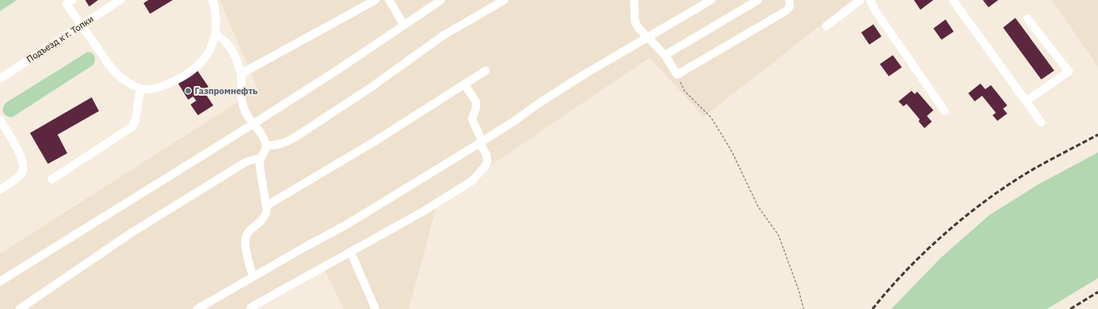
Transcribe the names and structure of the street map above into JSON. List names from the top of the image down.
{
  "streets": {
    "street": ["Подъезд к г. Топки"]
  },
  "places": ["Газпромнефть"]
}
